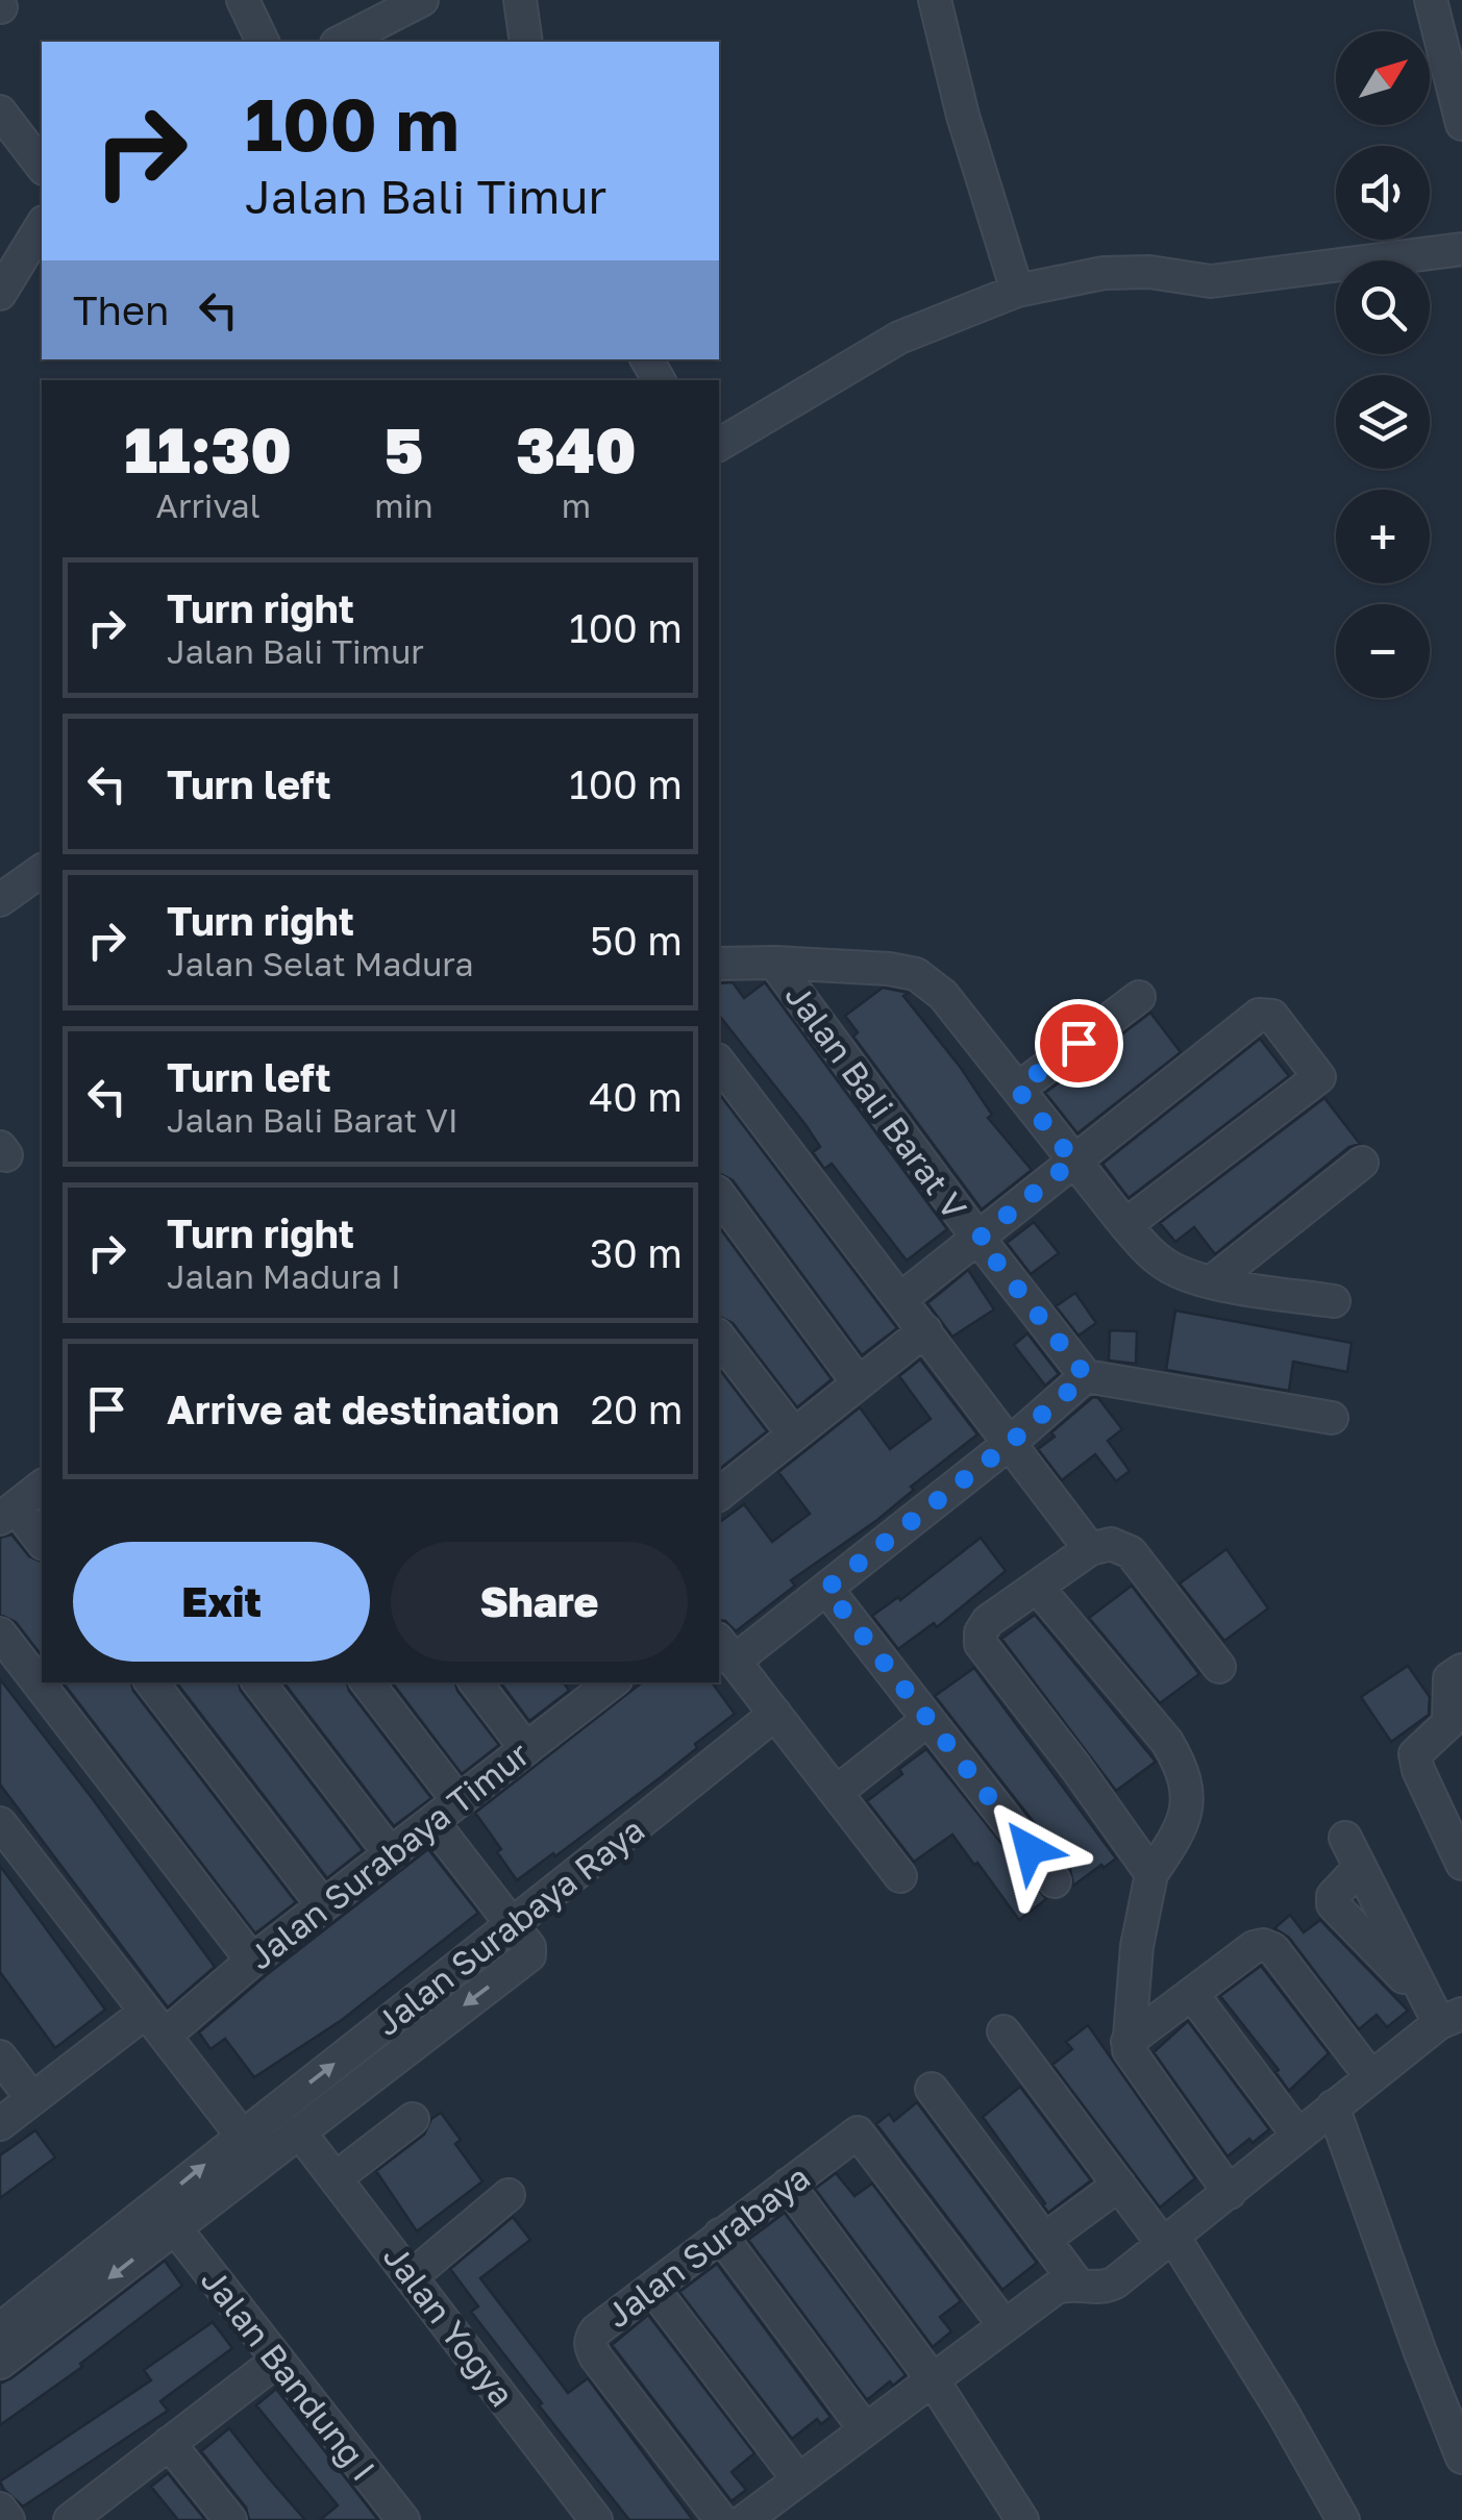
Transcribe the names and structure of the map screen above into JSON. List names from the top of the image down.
{
  "streets": {
    "street": [
      "Jalan Bali Barat V",
      "Jalan Surabaya Timur",
      "Jalan Surabaya Raya",
      "Jalan Surabaya",
      "Jalan Yogya",
      "Jalan Bandung I"
    ]
  },
  "north": "top right",
  "page": {
    "map_buttons": ["+", "−"],
    "turn": ["100 m", "Jalan Bali Timur"],
    "then": "Then",
    "eta": [
      "11:30",
      "Arrival",
      "5",
      "min",
      "340",
      "m"
    ],
    "list": [
      {
        "name": "Turn right",
        "note": "Jalan Bali Timur",
        "value": "100 m"
      },
      {
        "name": "Turn left",
        "value": "100 m"
      },
      {
        "name": "Turn right",
        "note": "Jalan Selat Madura",
        "value": "50 m"
      },
      {
        "name": "Turn left",
        "note": "Jalan Bali Barat VI",
        "value": "40 m"
      },
      {
        "name": "Turn right",
        "note": "Jalan Madura I",
        "value": "30 m"
      },
      {
        "name": "Arrive at destination",
        "value": "20 m"
      }
    ],
    "buttons": ["Exit", "Share"]
  }
}
